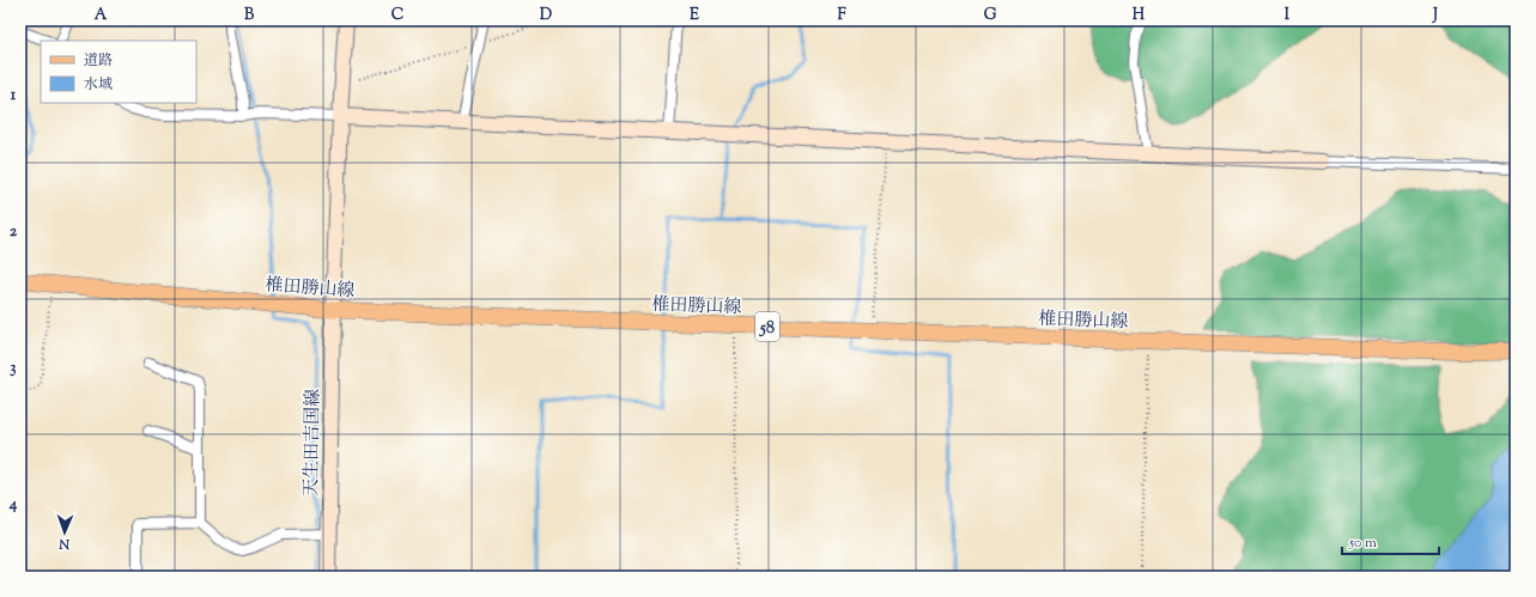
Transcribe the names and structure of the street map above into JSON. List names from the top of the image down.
{
  "streets": {
    "main road": ["椎田勝山線", "58"],
    "street": ["天生田吉国線"]
  },
  "crossings": [
    ["椎田勝山線", "天生田吉国線"]
  ],
  "legend": ["道路", "水域"],
  "scale_bar": "50 m",
  "north": "bottom",
  "grid": {
    "columns": [
      "A",
      "B",
      "C",
      "D",
      "E",
      "F",
      "G",
      "H",
      "I",
      "J"
    ],
    "rows": [
      "1",
      "2",
      "3",
      "4"
    ]
  }
}
